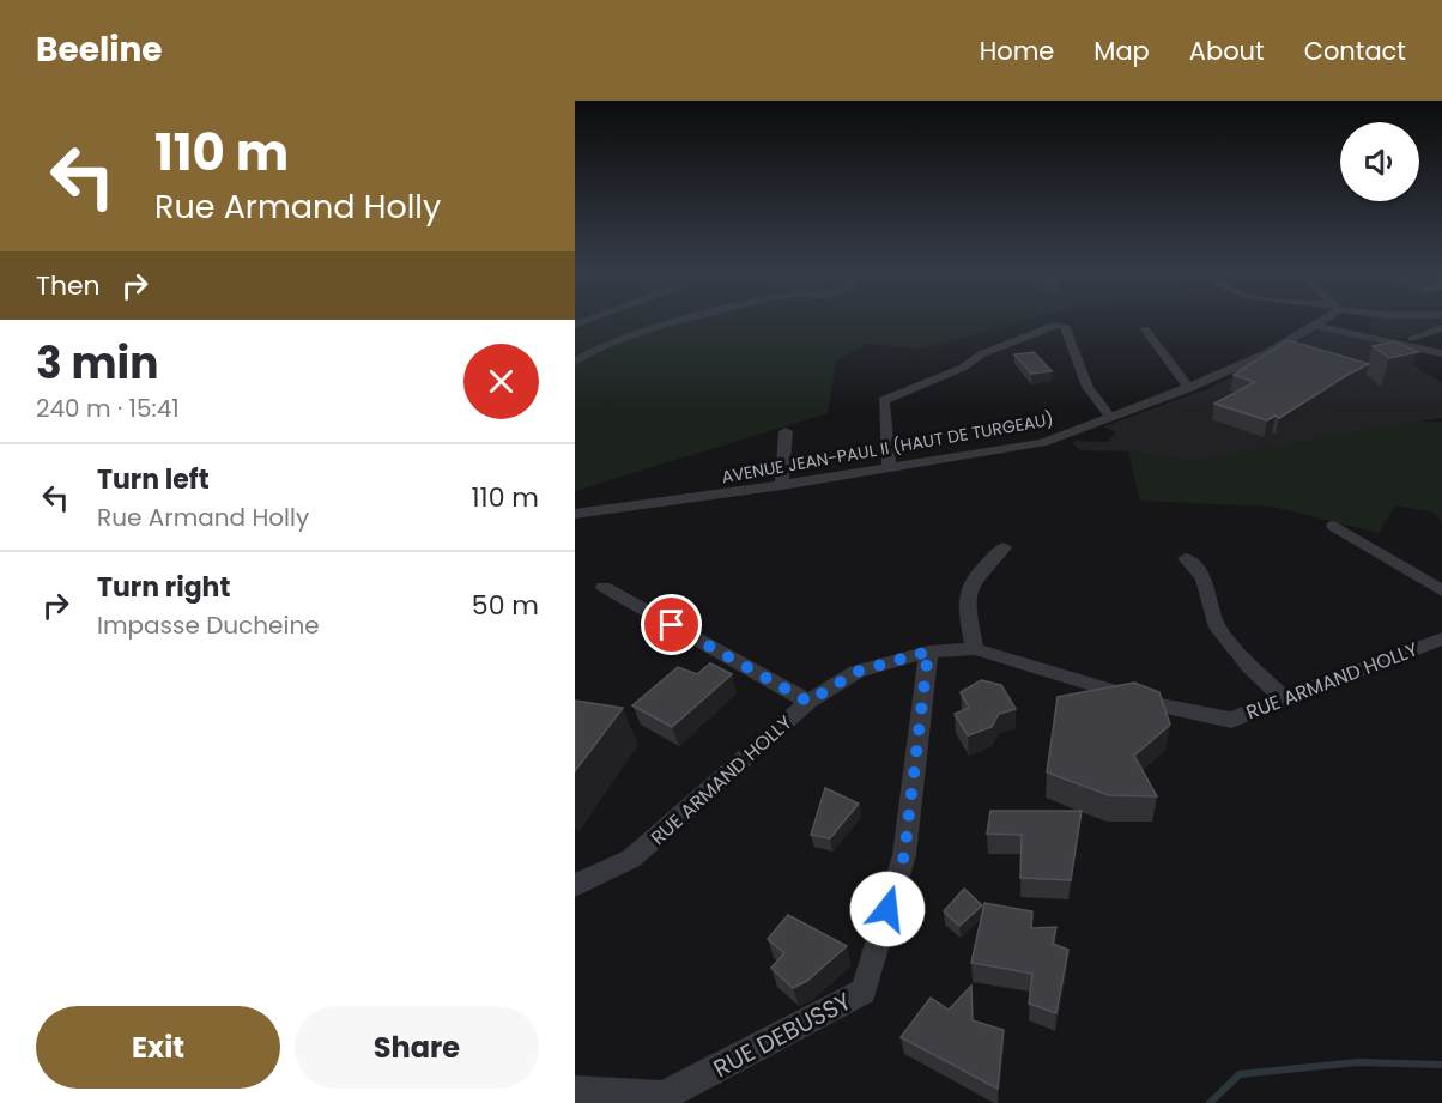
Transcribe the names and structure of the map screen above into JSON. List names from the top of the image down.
{
  "streets": {
    "street": ["AVENUE JEAN-PAUL II (HAUT DE TURGEAU)", "RUE ARMAND HOLLY", "RUE DEBUSSY"]
  },
  "crossings": [
    ["RUE ARMAND HOLLY", "RUE DEBUSSY"]
  ],
  "page": {
    "header": "Beeline",
    "nav": [
      "Home",
      "Map",
      "About",
      "Contact"
    ],
    "turn": ["110 m", "Rue Armand Holly"],
    "then": "Then",
    "heading": ["3 min", "240 m · 15:41"],
    "list": [
      {
        "name": "Turn left",
        "note": "Rue Armand Holly",
        "value": "110 m"
      },
      {
        "name": "Turn right",
        "note": "Impasse Ducheine",
        "value": "50 m"
      }
    ],
    "buttons": ["Exit", "Share"]
  }
}
